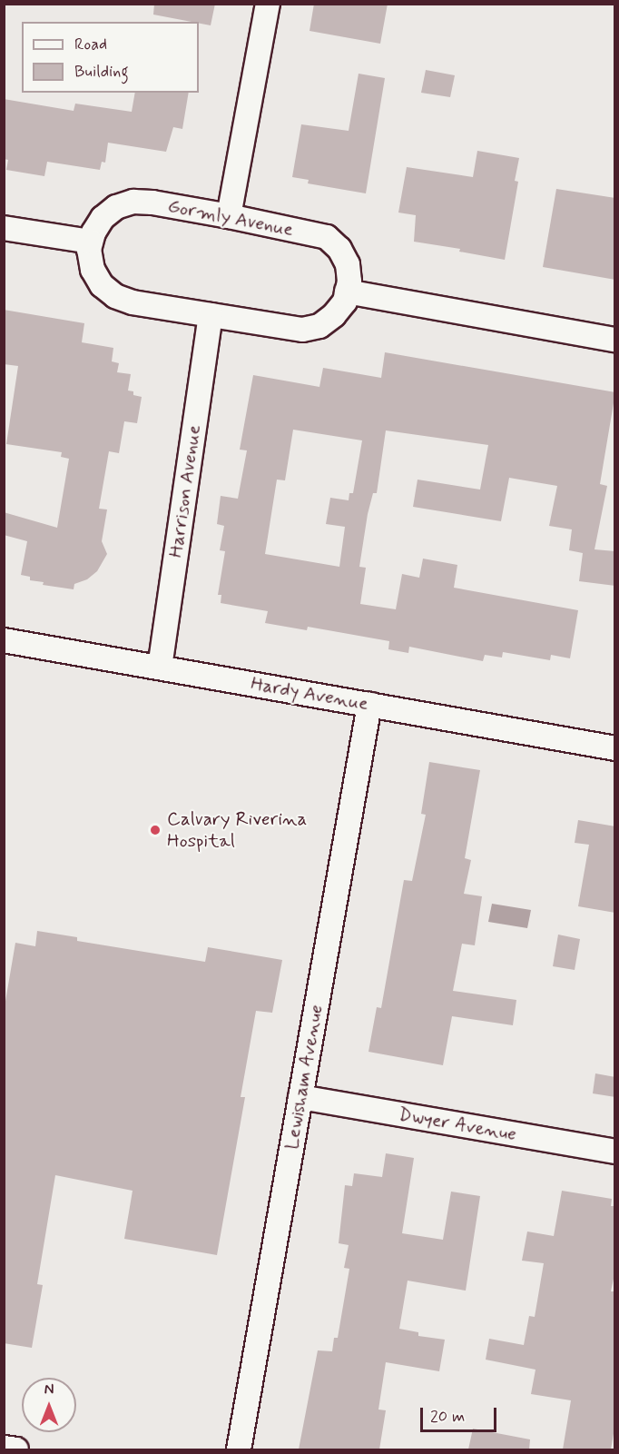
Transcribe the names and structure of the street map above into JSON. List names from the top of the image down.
{
  "streets": {
    "street": [
      "Gormly Avenue",
      "Harrison Avenue",
      "Hardy Avenue",
      "Lewisham Avenue",
      "Dwyer Avenue"
    ]
  },
  "crossings": [
    ["Gormly Avenue", "Harrison Avenue"],
    ["Harrison Avenue", "Hardy Avenue"],
    ["Hardy Avenue", "Lewisham Avenue"],
    ["Lewisham Avenue", "Dwyer Avenue"]
  ],
  "places": ["Calvary Riverina Hospital"],
  "legend": ["Road", "Building"],
  "scale_bar": "20 m",
  "north": "top"
}
